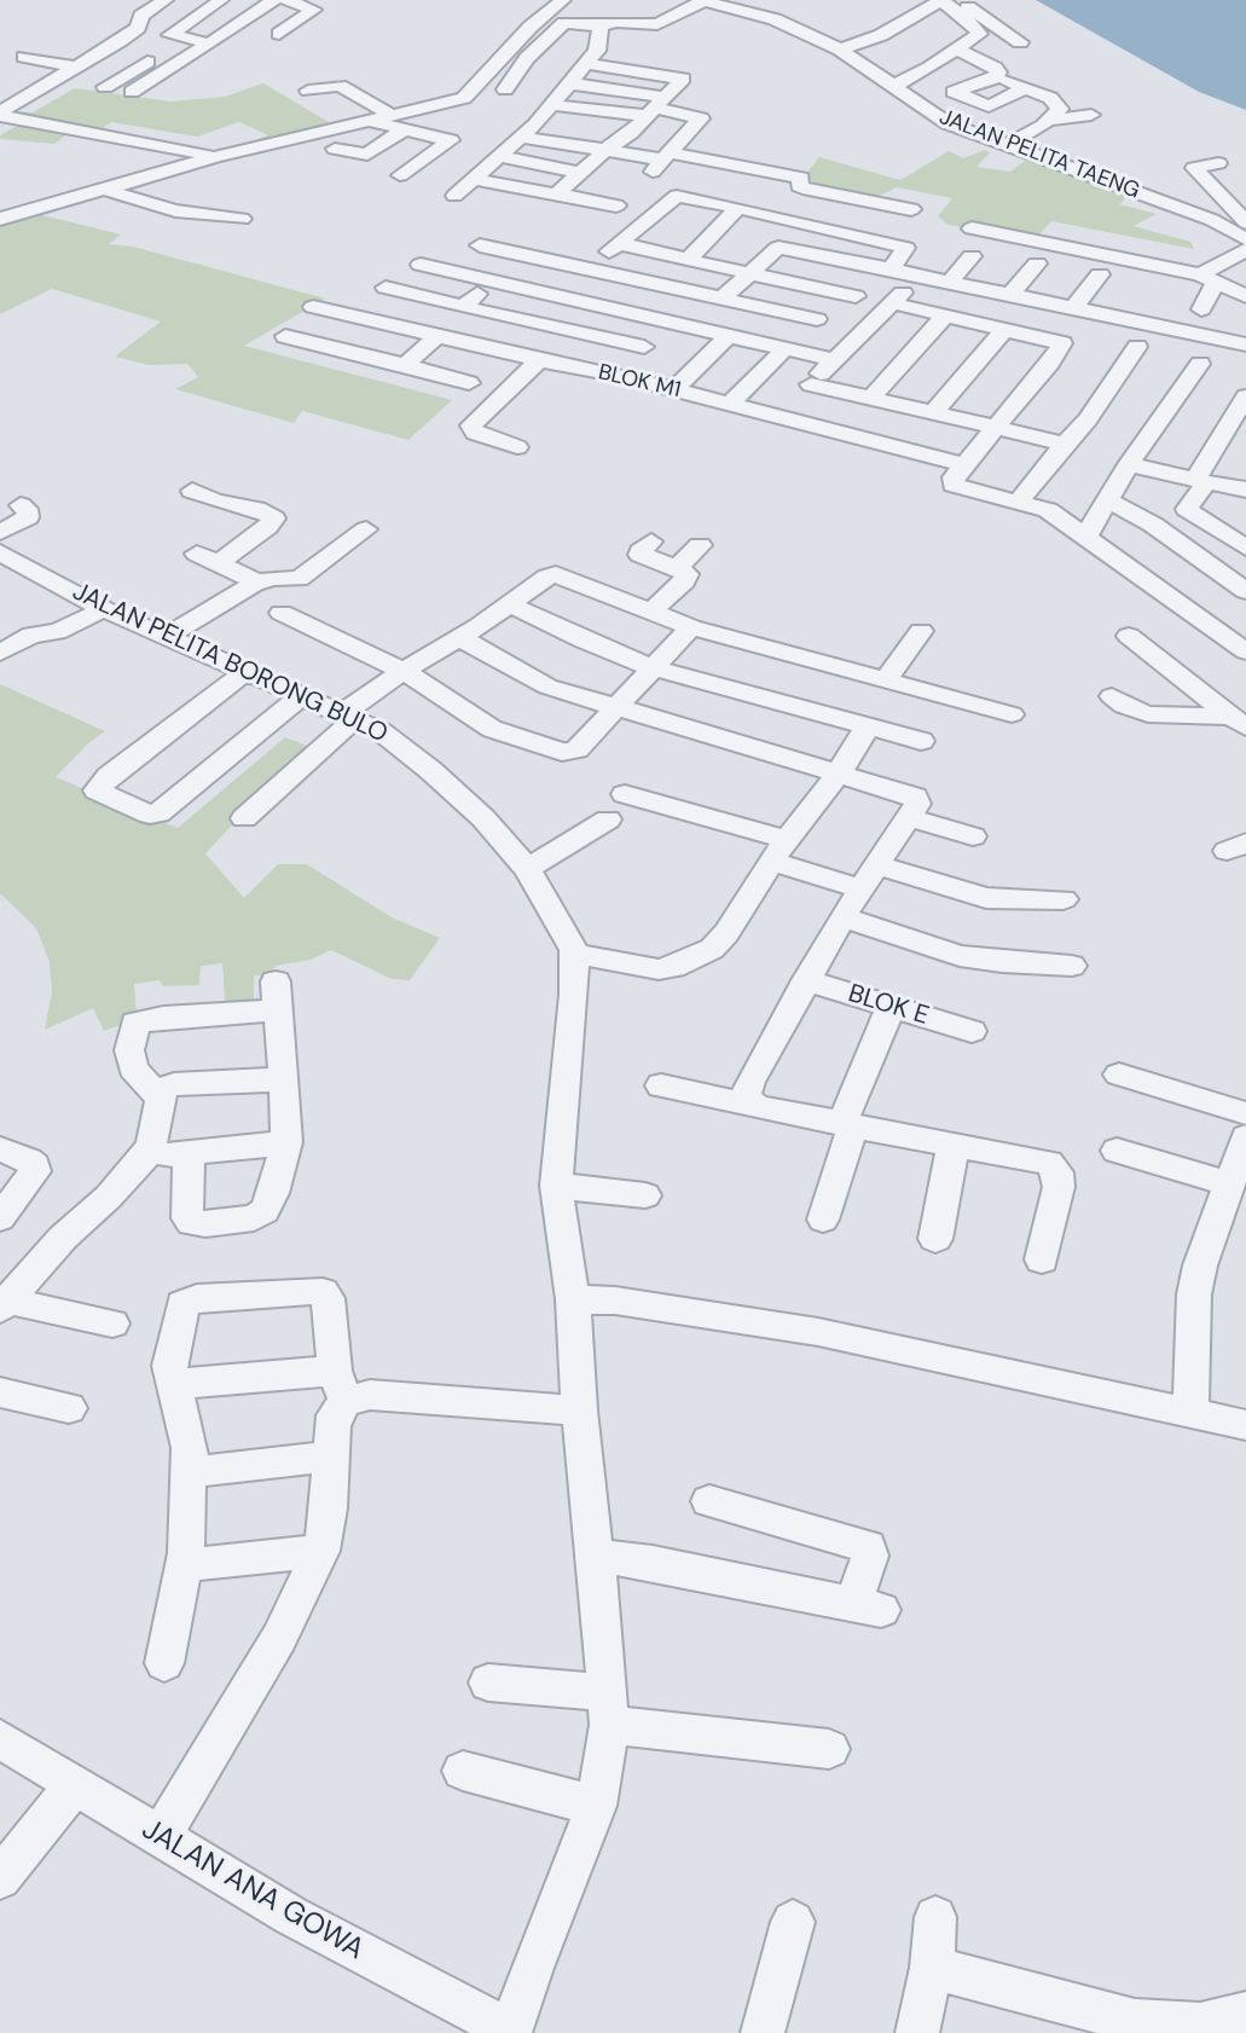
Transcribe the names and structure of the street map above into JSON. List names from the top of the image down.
{
  "streets": {
    "street": [
      "JALAN PELITA TAENG",
      "BLOK M1",
      "JALAN PELITA BORONG BULO",
      "BLOK E",
      "JALAN ANA GOWA"
    ]
  },
  "crossings": [
    ["JALAN PELITA BORONG BULO", "JALAN ANA GOWA"]
  ]
}
